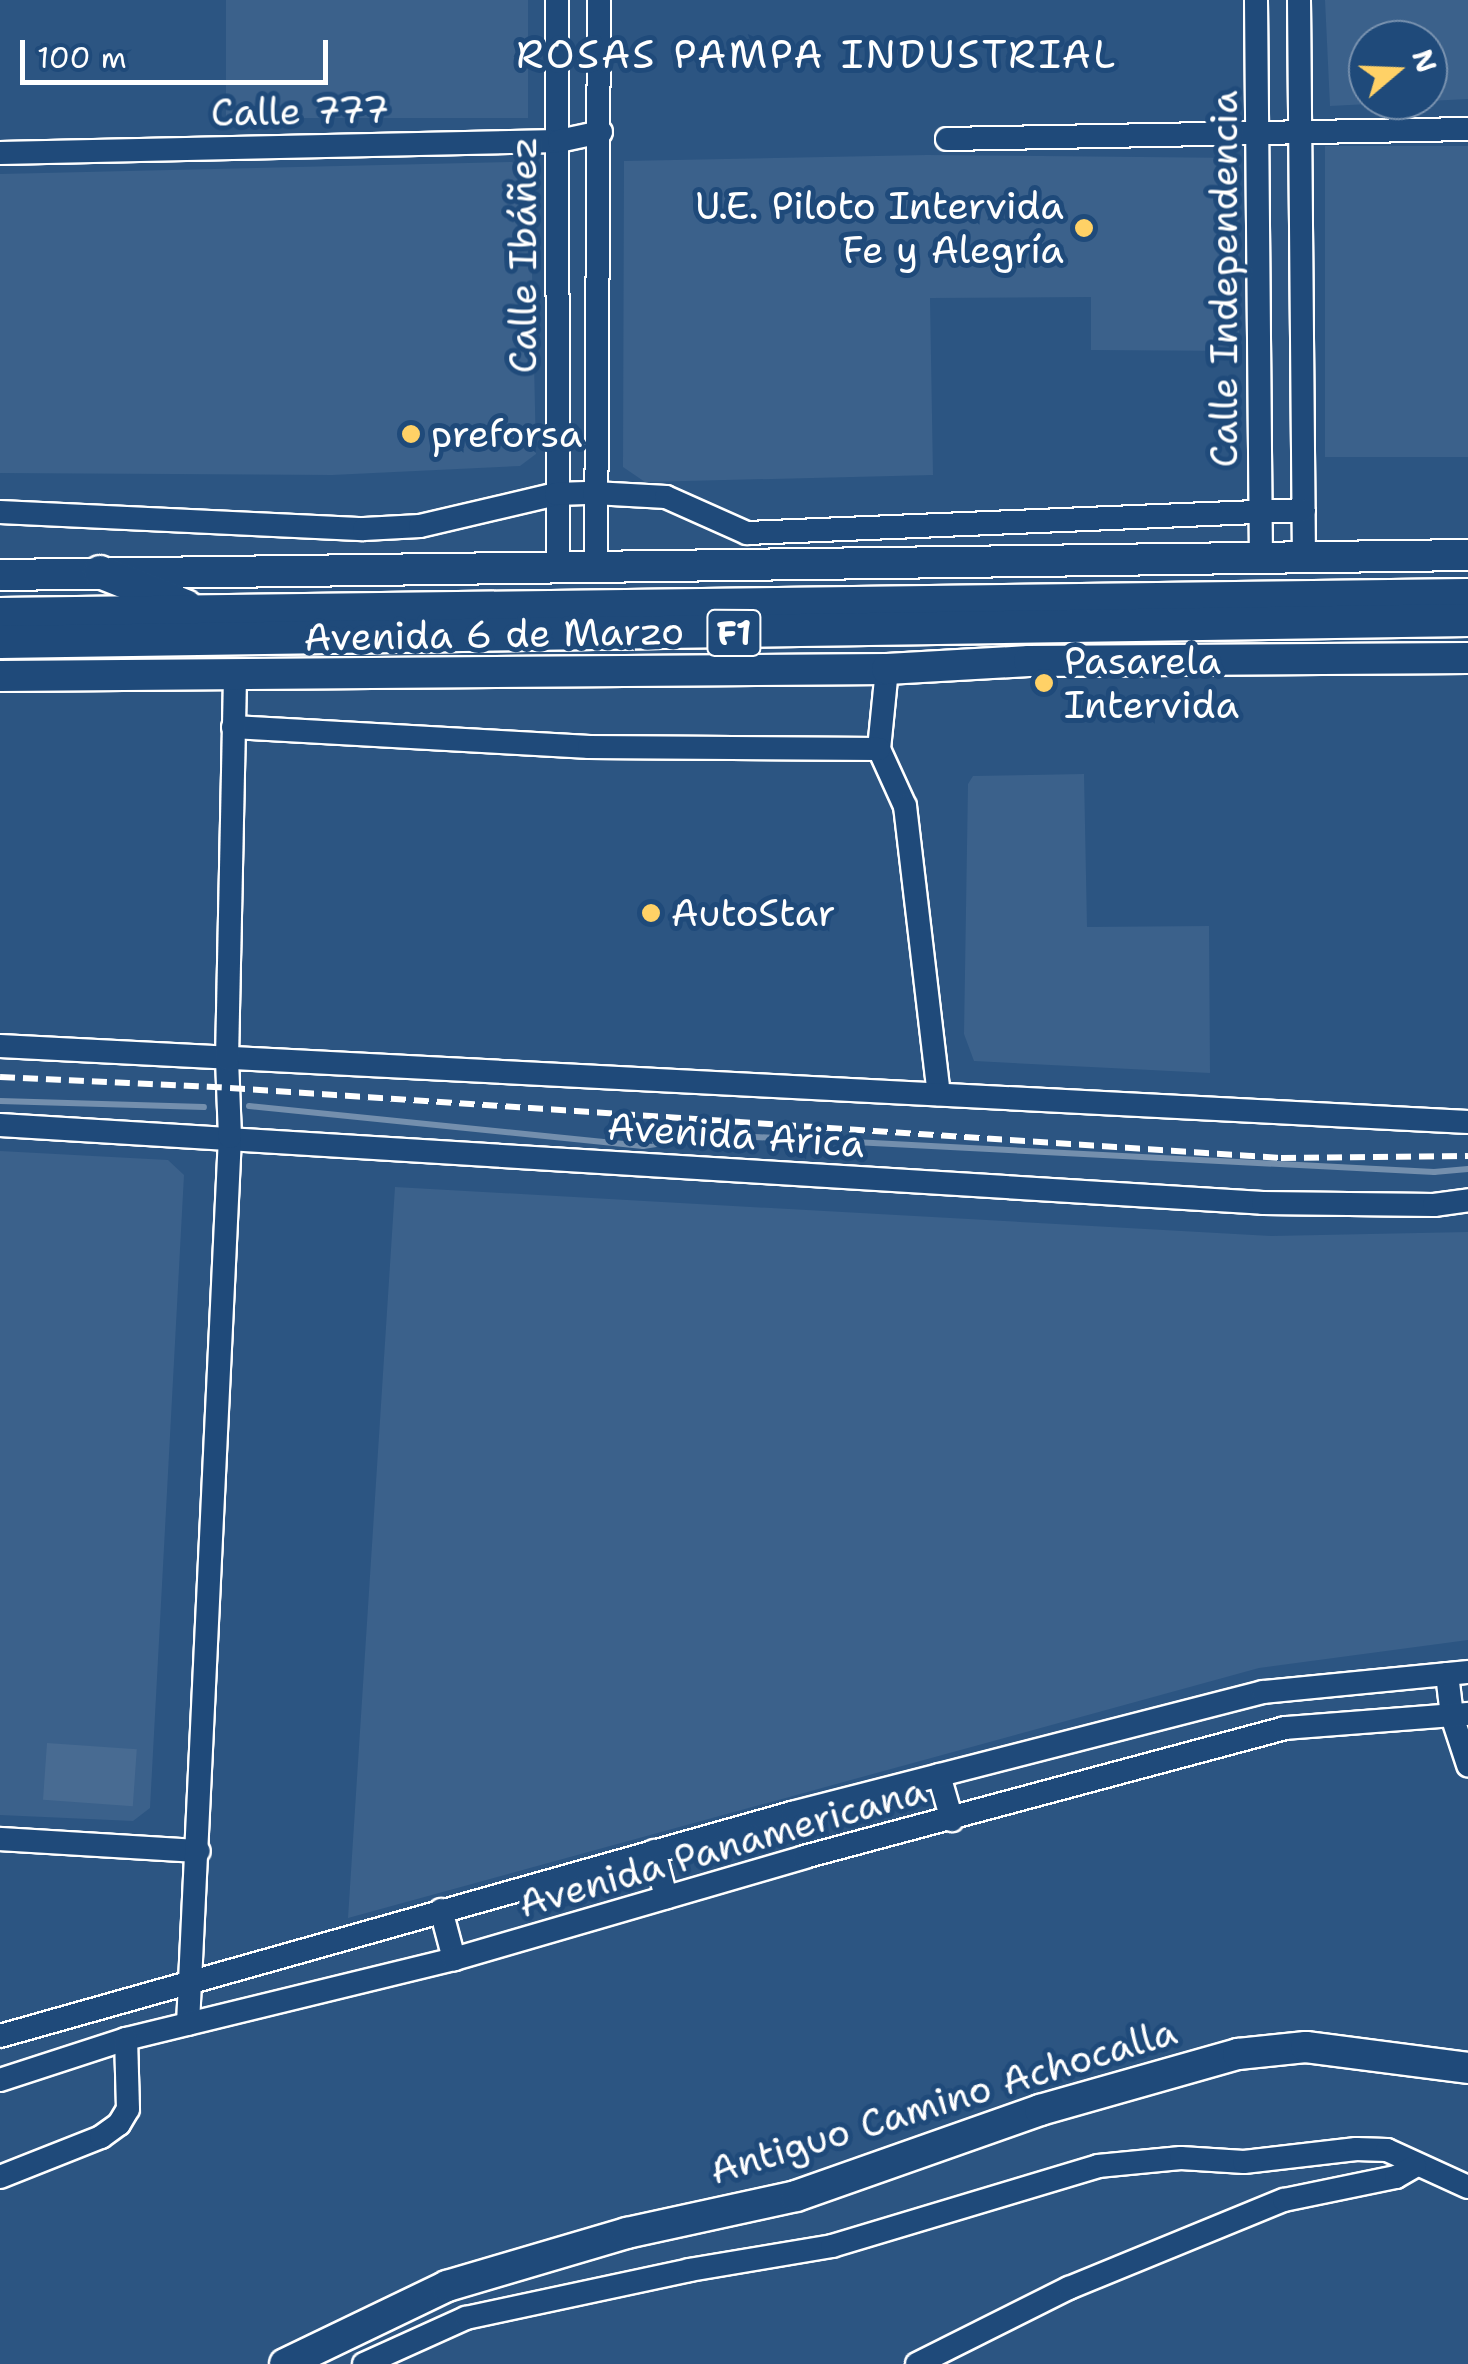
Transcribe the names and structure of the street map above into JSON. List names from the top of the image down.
{
  "streets": {
    "highway": ["F1", "Avenida 6 de Marzo"],
    "main road": ["Antiguo Camino Achocalla"],
    "street": [
      "Calle 777",
      "Calle Ibáñez",
      "Calle Independencia",
      "Avenida Arica",
      "Avenida Panamericana"
    ]
  },
  "crossings": [
    ["Calle 777", "Calle Ibáñez"],
    ["Calle Ibáñez", "Avenida 6 de Marzo"],
    ["Calle Independencia", "Avenida 6 de Marzo"]
  ],
  "districts": ["ROSAS PAMPA INDUSTRIAL"],
  "places": [
    "U.E. Piloto Intervida Fe y Alegría",
    "preforsa",
    "Pasarela Intervida",
    "AutoStar"
  ],
  "scale_bar": "100 m",
  "north": "right"
}
